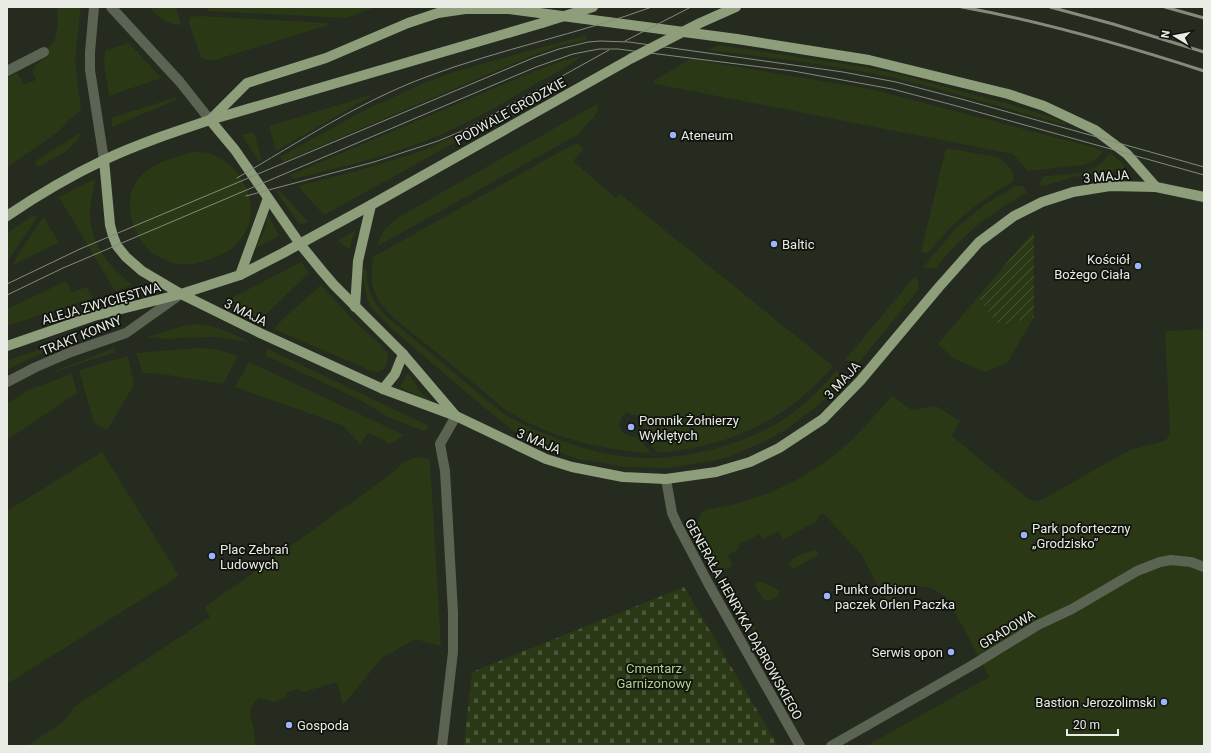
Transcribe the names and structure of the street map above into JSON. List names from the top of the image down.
{
  "streets": {
    "main road": ["PODWALE GRODZKIE", "3 MAJA", "ALEJA ZWYCIĘSTWA"],
    "street": ["TRAKT KONNY", "GENERAŁA HENRYKA DĄBROWSKIEGO", "GRADOWA"]
  },
  "crossings": [
    ["PODWALE GRODZKIE", "3 MAJA"],
    ["PODWALE GRODZKIE", "ALEJA ZWYCIĘSTWA"],
    ["3 MAJA", "ALEJA ZWYCIĘSTWA"],
    ["3 MAJA", "TRAKT KONNY"],
    ["3 MAJA", "GENERAŁA HENRYKA DĄBROWSKIEGO"],
    ["ALEJA ZWYCIĘSTWA", "TRAKT KONNY"]
  ],
  "parks": ["Cmentarz Garnizonowy"],
  "places": [
    "Ateneum",
    "Baltic",
    "Kościół Bożego Ciała",
    "Pomnik Żołnierzy Wyklętych",
    "Park poforteczny „Grodzisko”",
    "Plac Zebrań Ludowych",
    "Punkt odbioru paczek Orlen Paczka",
    "Serwis opon",
    "Bastion Jerozolimski",
    "Gospoda"
  ],
  "scale_bar": "20 m",
  "north": "left"
}
